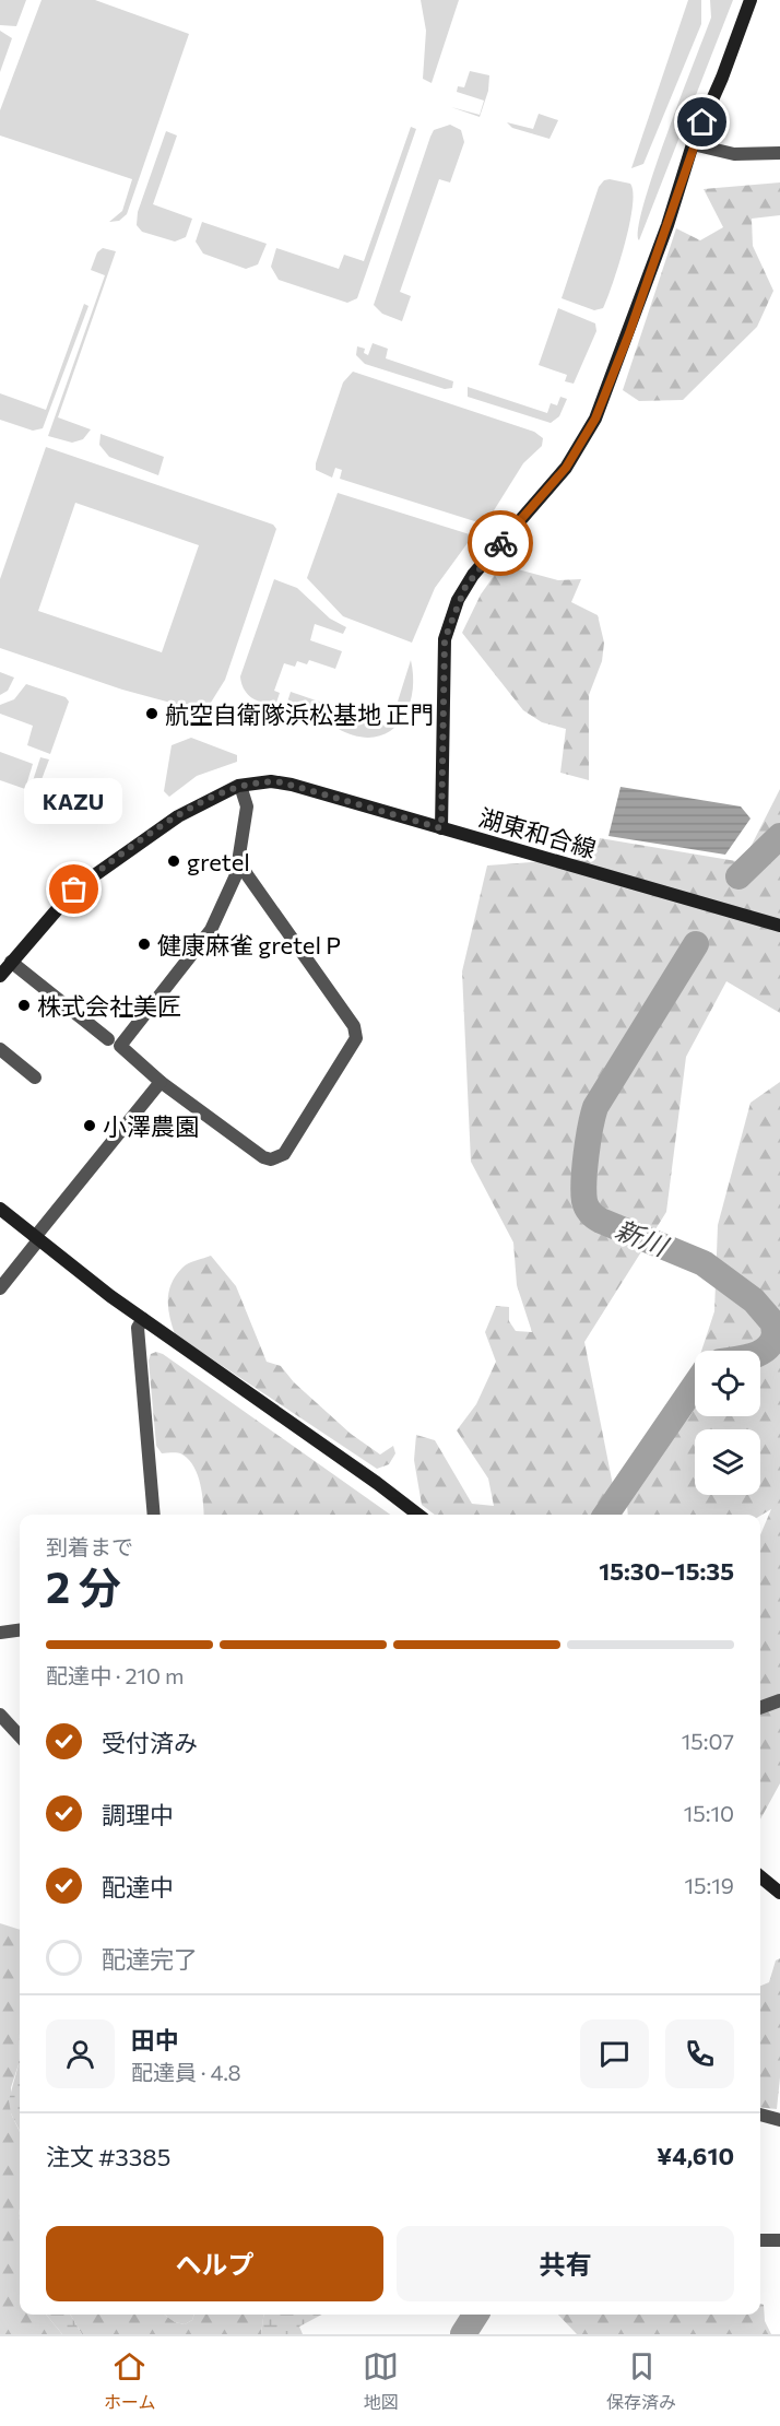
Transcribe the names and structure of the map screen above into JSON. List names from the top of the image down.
{
  "streets": {
    "street": ["湖東和合線"]
  },
  "water": ["新川"],
  "places": [
    "航空自衛隊浜松基地 正門",
    "gretel",
    "KAZU",
    "健康麻雀 gretel P",
    "株式会社美匠",
    "小澤農園"
  ],
  "page": {
    "bubble": "KAZU",
    "heading": ["2 分", "到着まで", "15:30–15:35"],
    "panel": [
      "田中",
      "配達員 · 4.8",
      "注文 #3385",
      "¥4,610"
    ],
    "bar": "配達中 · 210 m",
    "list": [
      ["受付済み", "15:07"],
      ["調理中", "15:10"],
      ["配達中", "15:19"],
      "配達完了"
    ],
    "buttons": ["ヘルプ", "共有"],
    "tabs": ["ホーム", "地図", "保存済み"]
  }
}
